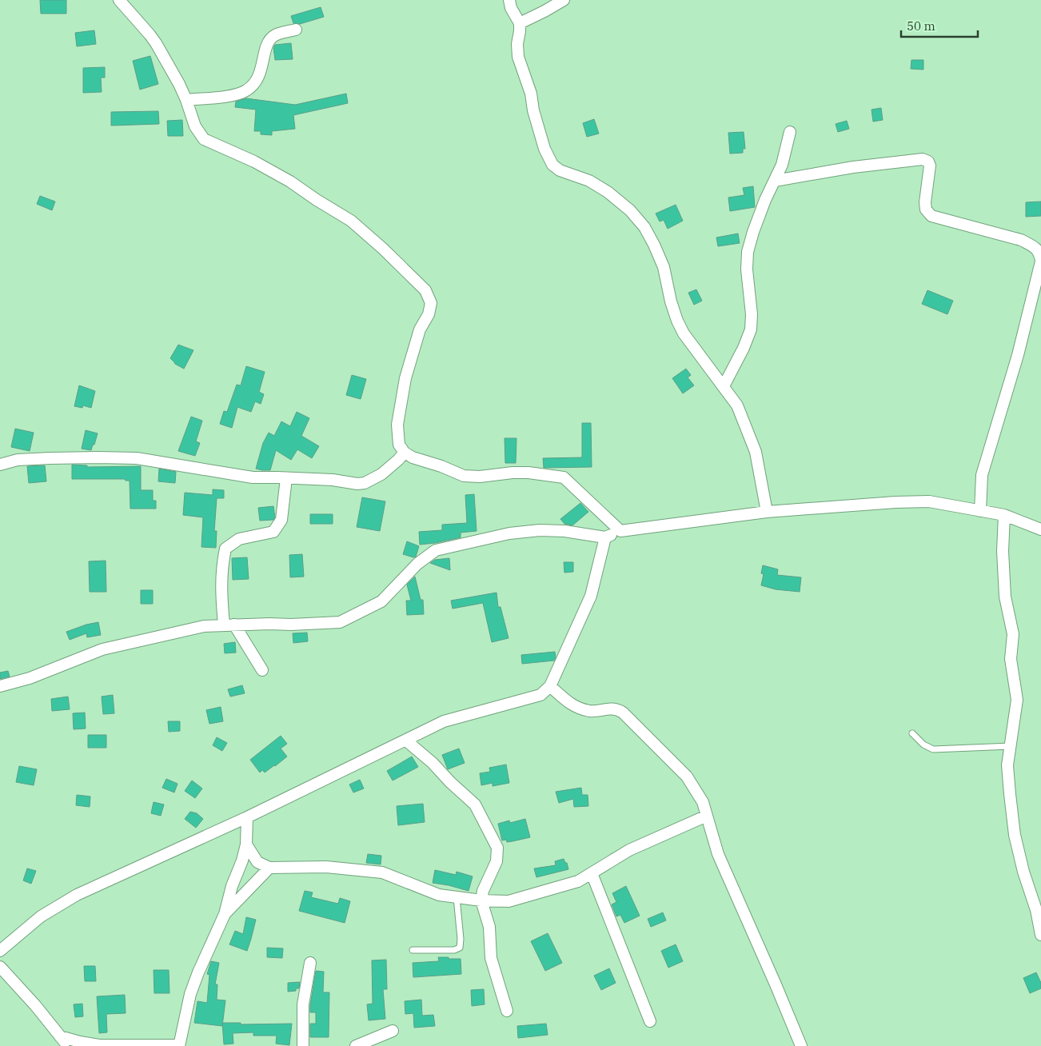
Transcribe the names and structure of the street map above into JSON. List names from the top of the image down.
{
  "scale_bar": "50 m"
}
